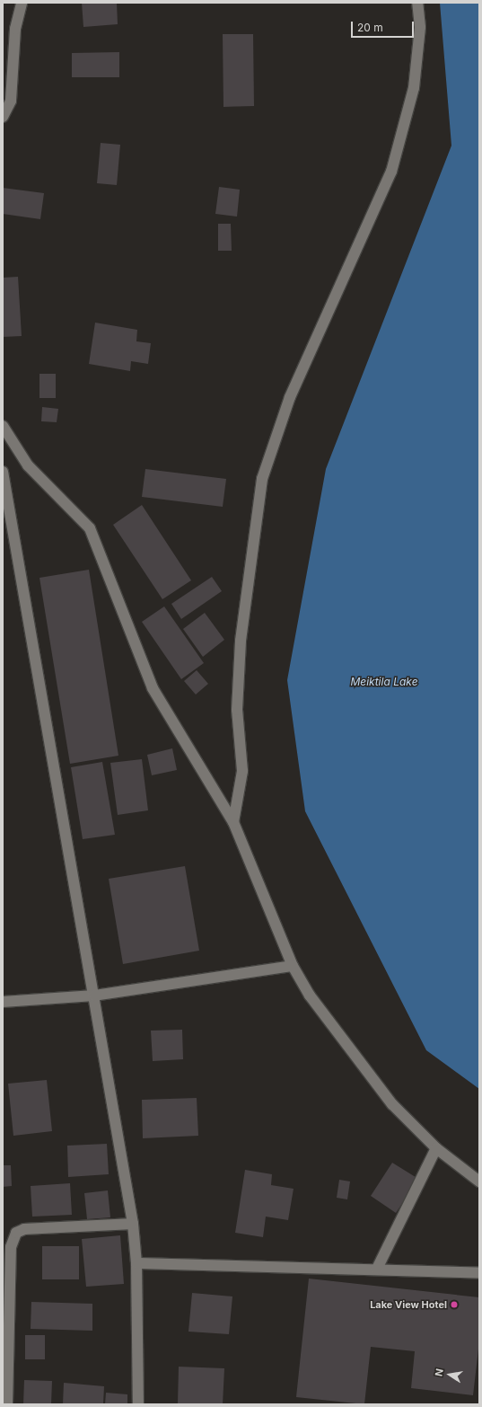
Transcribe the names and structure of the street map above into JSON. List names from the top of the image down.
{
  "water": ["Meiktila Lake"],
  "places": ["Lake View Hotel"],
  "scale_bar": "20 m",
  "north": "left"
}
